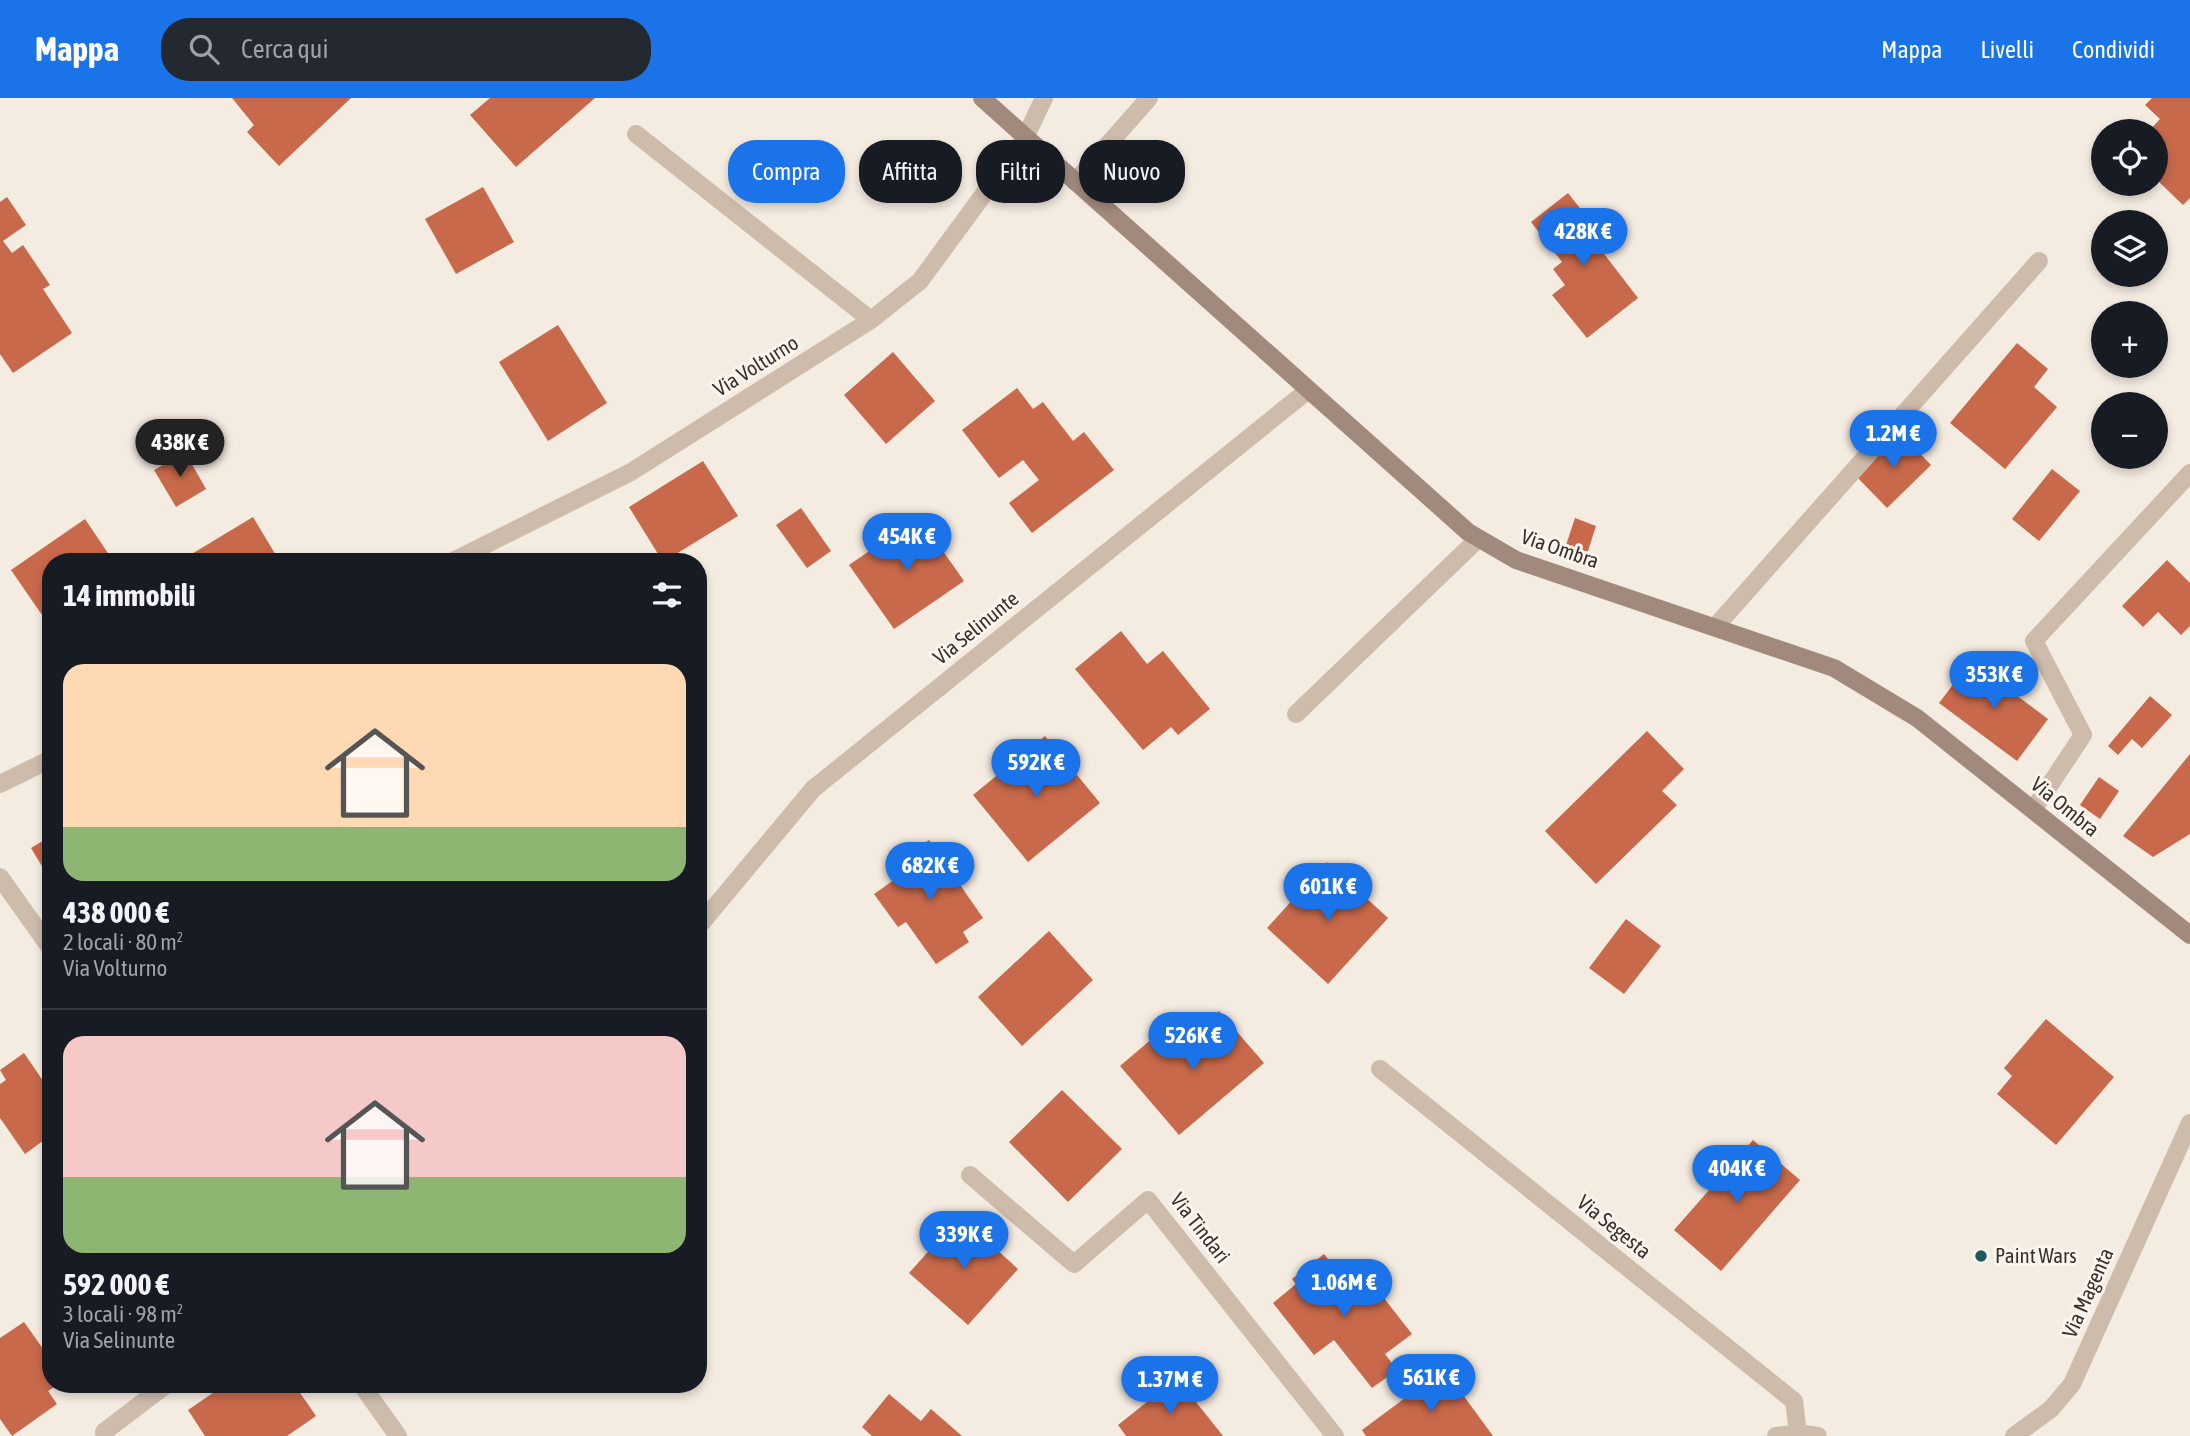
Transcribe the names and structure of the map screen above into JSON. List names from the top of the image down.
{
  "streets": {
    "main road": ["Via Ombra"],
    "street": [
      "Via Volturno",
      "Via Selinunte",
      "Via Segesta",
      "Via Tindari",
      "Via Magenta"
    ]
  },
  "crossings": [
    ["Via Volturno", "Via Ombra"],
    ["Via Ombra", "Via Selinunte"]
  ],
  "places": ["Paint Wars"],
  "page": {
    "header": "Mappa",
    "search": "Cerca qui",
    "nav": ["Mappa", "Livelli", "Condividi"],
    "map_buttons": ["+", "−"],
    "chip": [
      "Compra",
      "Affitta",
      "Filtri",
      "Nuovo"
    ],
    "price": [
      "428K €",
      "1.2M €",
      "438K €",
      "454K €",
      "353K €",
      "592K €",
      "682K €",
      "601K €",
      "526K €",
      "404K €",
      "339K €",
      "1.06M €",
      "561K €",
      "1.37M €"
    ],
    "heading": "14 immobili",
    "list": [
      {
        "name": "438 000 €",
        "note": "2 locali · 80 m² · Via Volturno"
      },
      {
        "name": "592 000 €",
        "note": "3 locali · 98 m² · Via Selinunte"
      }
    ]
  }
}
